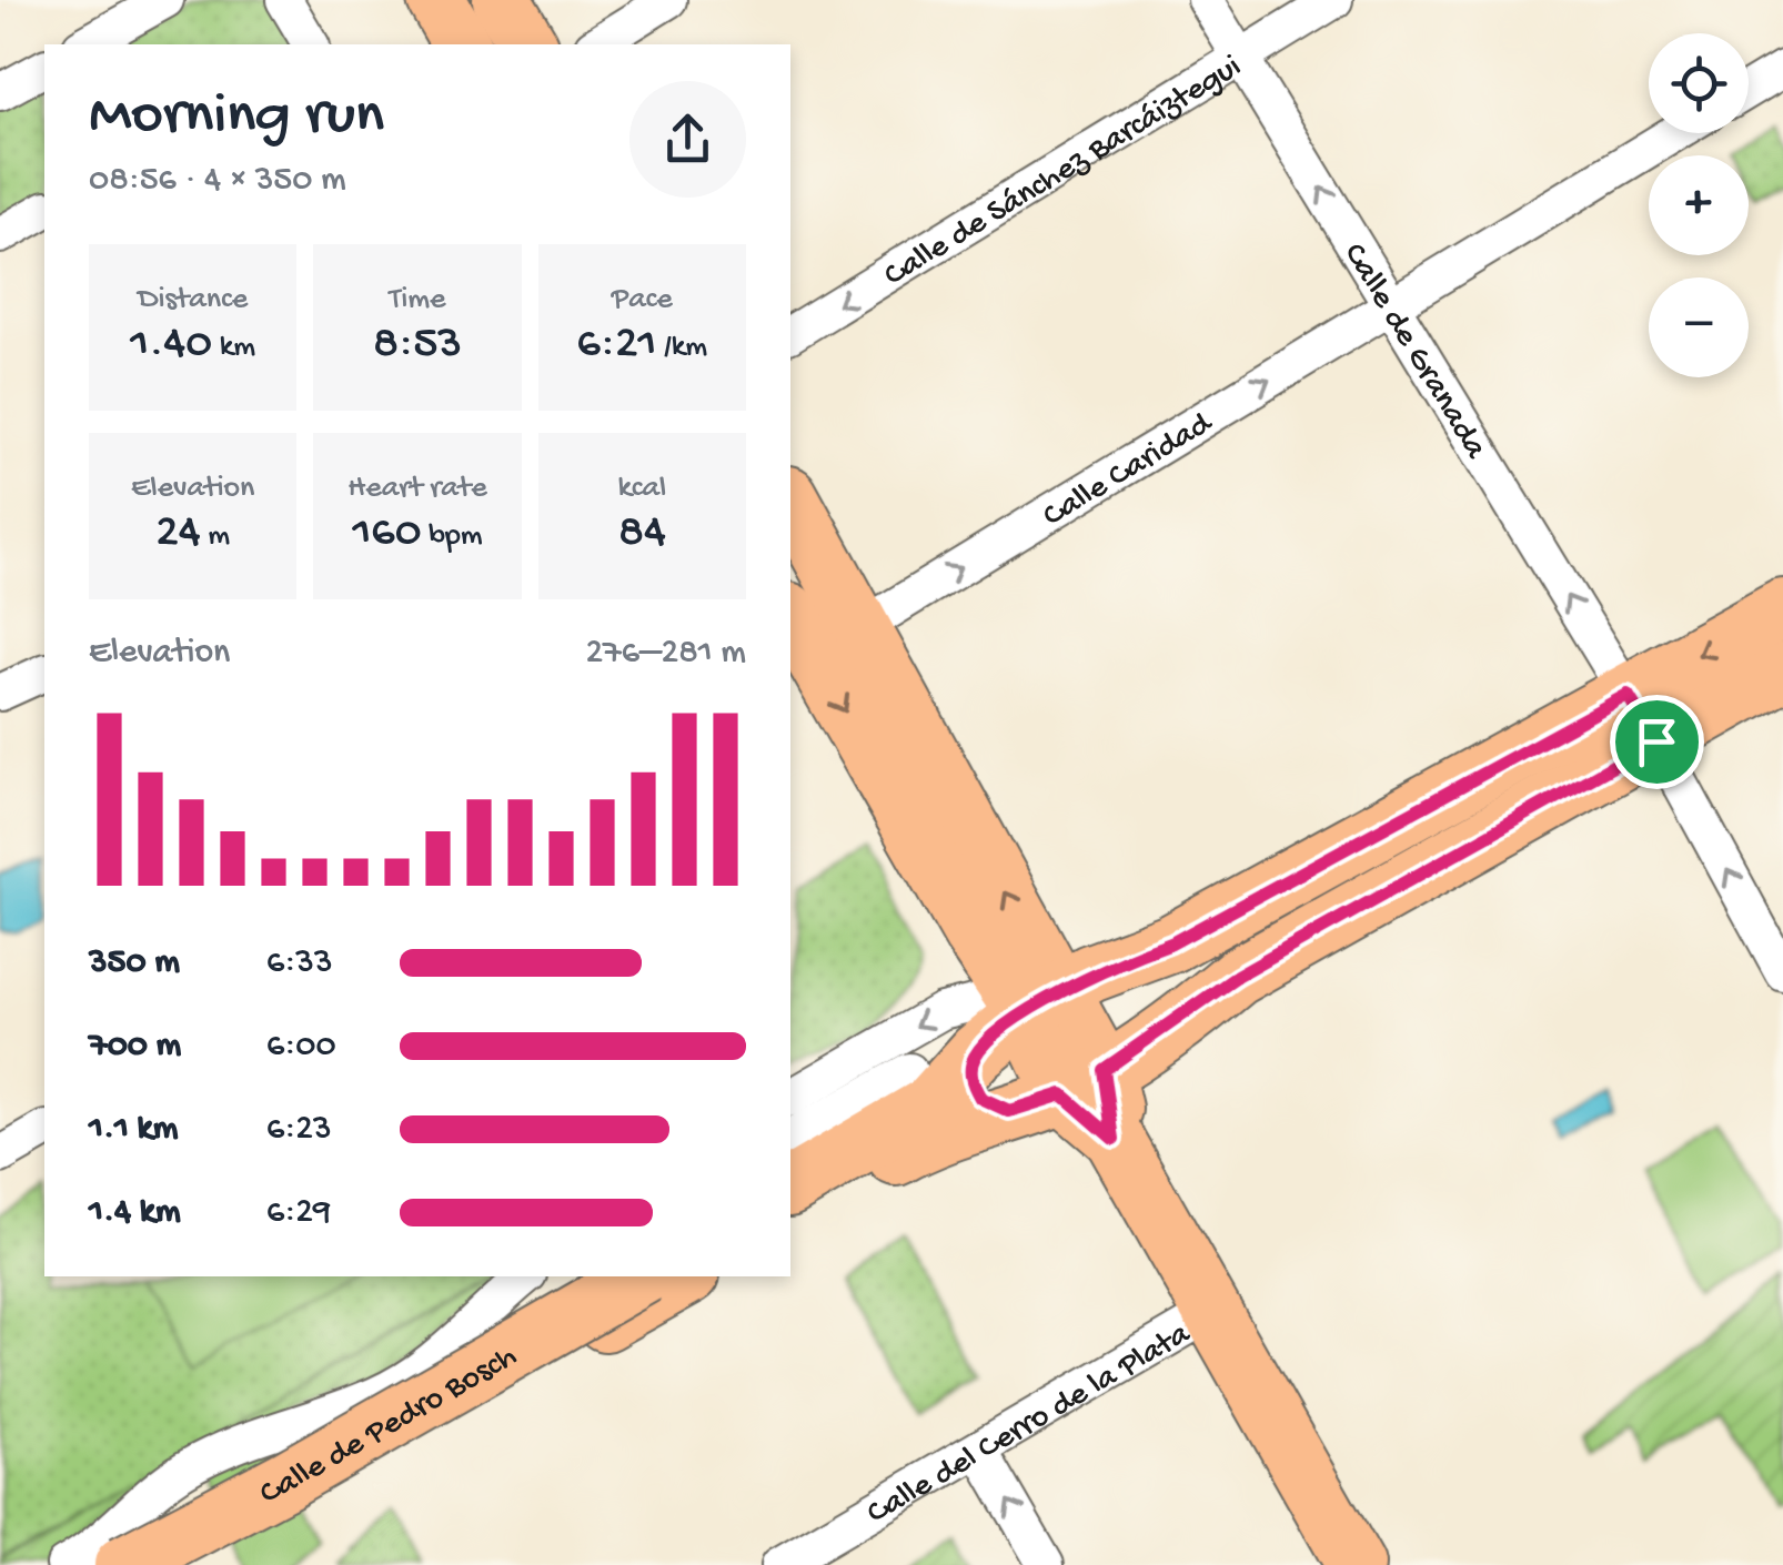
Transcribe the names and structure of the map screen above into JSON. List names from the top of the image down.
{
  "streets": {
    "main road": ["Calle de Pedro Bosch"],
    "street": [
      "Calle de Sánchez Barcáiztegui",
      "Calle de Granada",
      "Calle Caridad",
      "Calle del Cerro de la Plata"
    ]
  },
  "crossings": [
    ["Calle de Sánchez Barcáiztegui", "Calle de Granada"],
    ["Calle de Granada", "Calle Caridad"]
  ],
  "one_way": ["Calle de Sánchez Barcáiztegui", "Calle de Granada", "Calle Caridad"],
  "page": {
    "map_buttons": ["+", "−"],
    "heading": ["Morning run", "08:56 · 4 × 350 m"],
    "stats": [
      ["Distance", "1.40 km"],
      ["Time", "8:53"],
      ["Pace", "6:21 /km"],
      ["Elevation", "24 m"],
      ["Heart rate", "160 bpm"],
      ["kcal", "84"]
    ],
    "chart": ["Elevation", "276–281 m"],
    "list": [
      {
        "name": "350 m",
        "note": "6:33"
      },
      {
        "name": "700 m",
        "note": "6:00"
      },
      {
        "name": "1.1 km",
        "note": "6:23"
      },
      {
        "name": "1.4 km",
        "note": "6:29"
      }
    ]
  }
}
